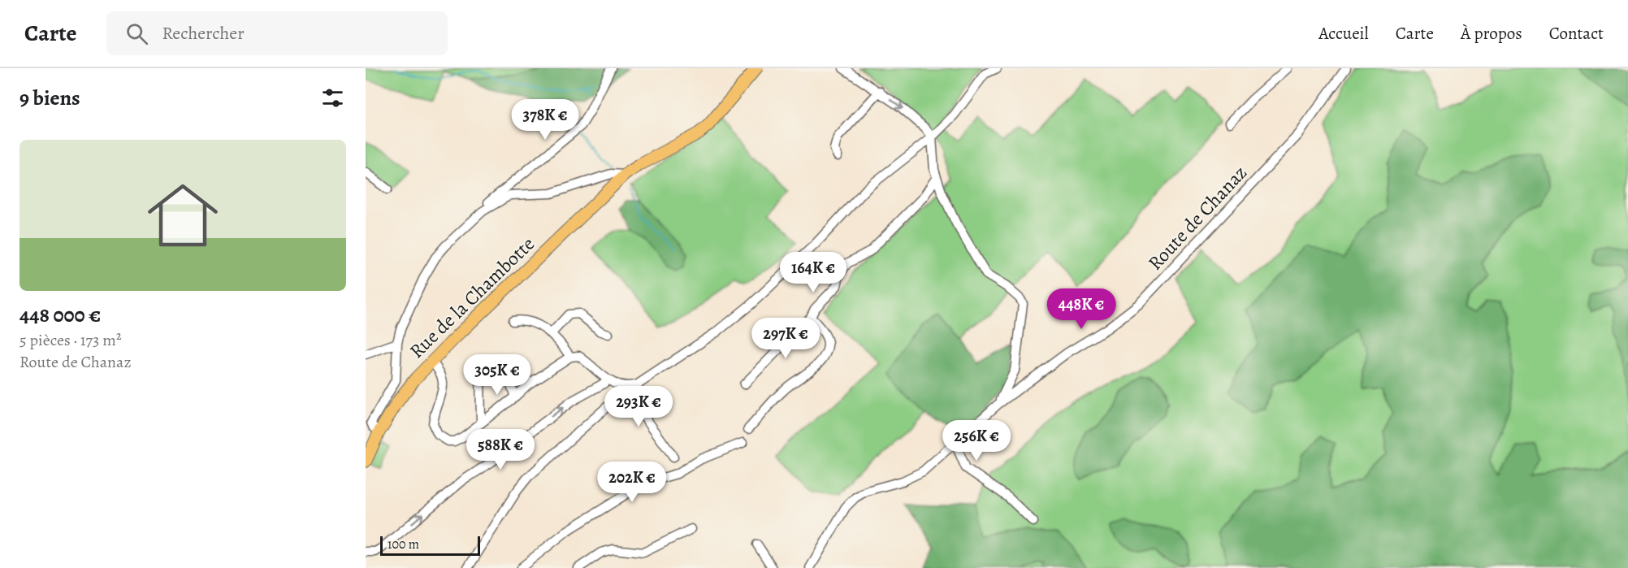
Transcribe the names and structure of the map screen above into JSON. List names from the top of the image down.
{
  "streets": {
    "main road": ["Rue de la Chambotte"],
    "street": ["Route de Chanaz"]
  },
  "scale_bar": "100 m",
  "page": {
    "header": "Carte",
    "search": "Rechercher",
    "nav": [
      "Accueil",
      "Carte",
      "À propos",
      "Contact"
    ],
    "heading": "9 biens",
    "price": [
      "378K €",
      "164K €",
      "448K €",
      "297K €",
      "305K €",
      "293K €",
      "256K €",
      "588K €",
      "202K €"
    ],
    "list": [
      {
        "name": "448 000 €",
        "note": "5 pièces · 173 m² · Route de Chanaz"
      }
    ],
    "scale": "100 m"
  }
}
